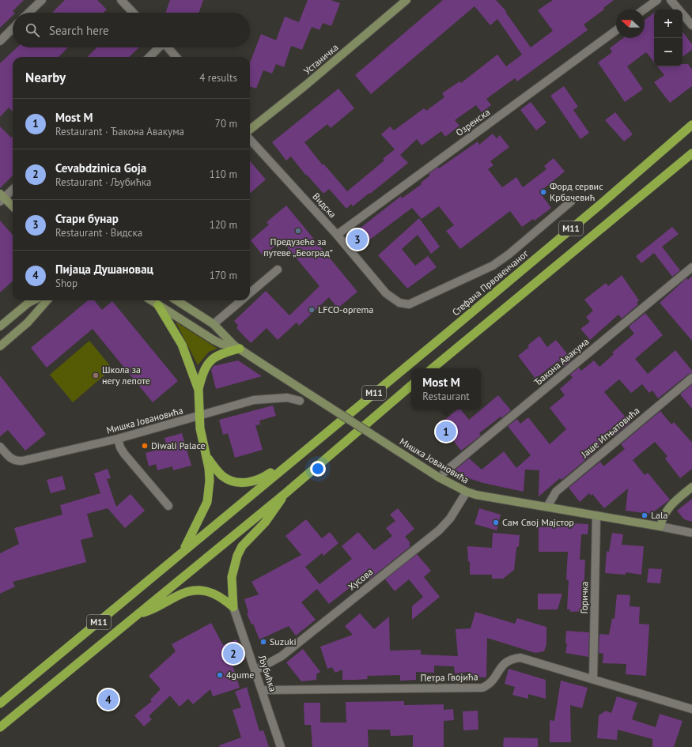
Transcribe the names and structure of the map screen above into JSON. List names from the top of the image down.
{
  "streets": {
    "highway": ["M11", "Стефана Првовенчаног"],
    "main road": ["Устаничка", "Мишка Јовановића"],
    "street": [
      "Озренска",
      "Видска",
      "Ђакона Авакума",
      "Јаше Игњатовића",
      "Хусова",
      "Горичка",
      "Љубићка",
      "Петра Гвојића"
    ]
  },
  "crossings": [
    ["Озренска", "Видска"],
    ["M11", "Стефана Првовенчаног"],
    ["Ђакона Авакума", "Мишка Јовановића"],
    ["Мишка Јовановића", "Јаше Игњатовића"],
    ["Мишка Јовановића", "Хусова"],
    ["Мишка Јовановића", "Горичка"],
    ["Хусова", "Љубићка"],
    ["Горичка", "Петра Гвојића"],
    ["Љубићка", "Петра Гвојића"]
  ],
  "places": [
    "Форд сервис Крбачевић",
    "Предузеће за путеве „Београд”",
    "LFCO-oprema",
    "Школа за негу лепоте",
    "Diwali Palace",
    "Lala",
    "Сам Свој Мајстор",
    "Suzuki",
    "4gume"
  ],
  "north": "left",
  "page": {
    "map_buttons": ["+", "−"],
    "search": "Search here",
    "heading": ["Nearby", "4 results"],
    "list": [
      {
        "mark": "1",
        "name": "Most M",
        "note": "Restaurant · Ђакона Авакума",
        "value": "70 m"
      },
      {
        "mark": "2",
        "name": "Cevabdzinica Goja",
        "note": "Restaurant · Љубићка",
        "value": "110 m"
      },
      {
        "mark": "3",
        "name": "Стари бунар",
        "note": "Restaurant · Видска",
        "value": "120 m"
      },
      {
        "mark": "4",
        "name": "Пијаца Душановац",
        "note": "Shop",
        "value": "170 m"
      }
    ],
    "pins": [
      "3",
      "1",
      "2",
      "4"
    ],
    "popup": ["Most M", "Restaurant"]
  }
}
